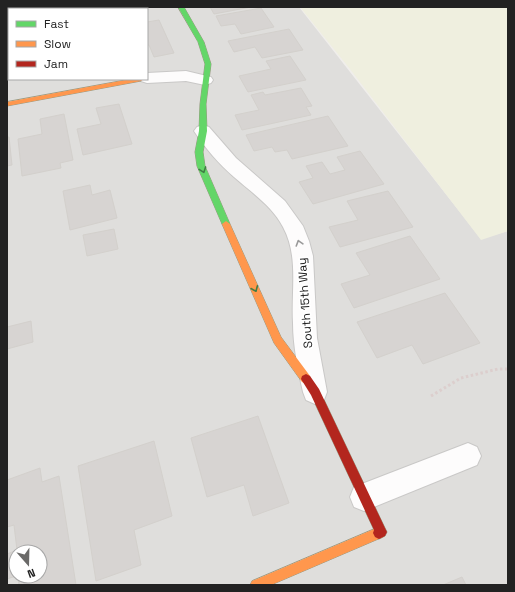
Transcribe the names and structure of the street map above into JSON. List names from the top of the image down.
{
  "streets": {
    "street": ["South 15th Way"]
  },
  "legend": ["Fast", "Slow", "Jam"],
  "north": "bottom"
}
